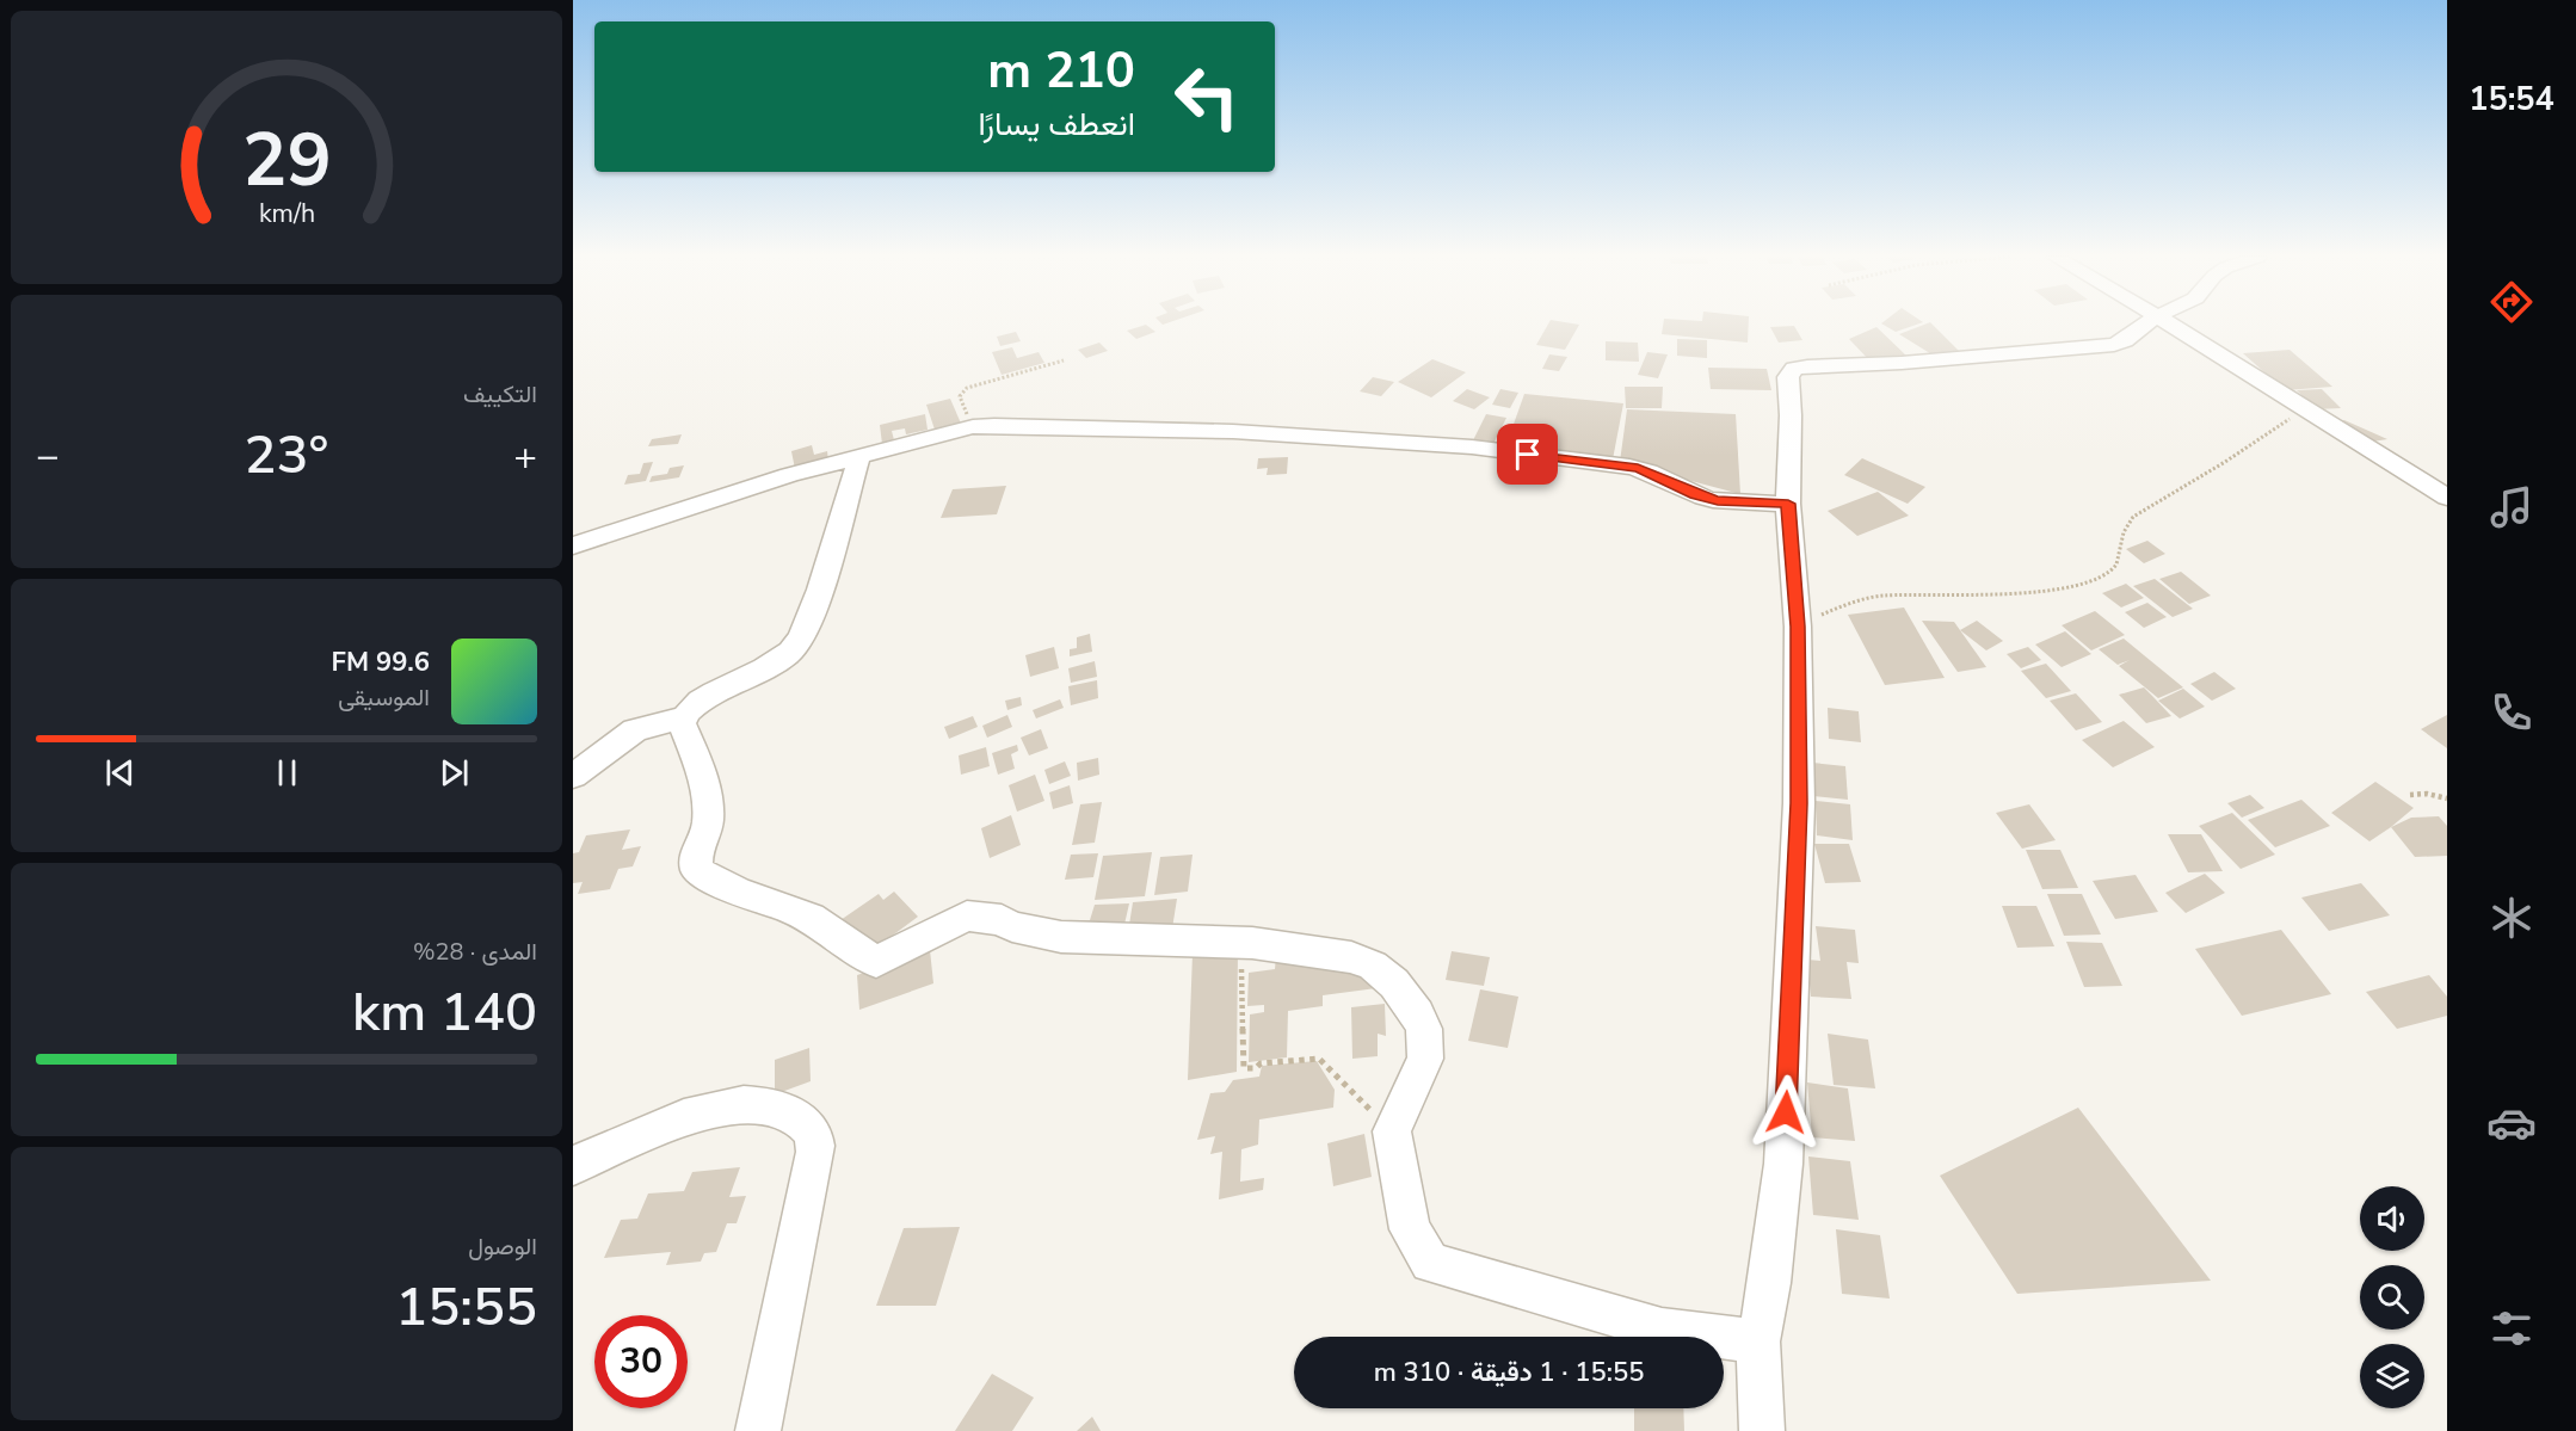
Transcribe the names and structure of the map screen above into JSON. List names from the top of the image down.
{
  "page": {
    "tabs": "15:54",
    "turn": ["210 m", "انعطف يسارًا"],
    "tile": [
      "التكييف",
      ["المدى · 28%", "140 km"],
      ["الوصول", "15:55"]
    ],
    "heat": ["−", "23°", "+"],
    "song": ["99.6 FM", "الموسيقى"],
    "limit": "30",
    "trip": "15:55 · 1 دقيقة · 310 m",
    "gauge": ["29", "km/h"]
  }
}
